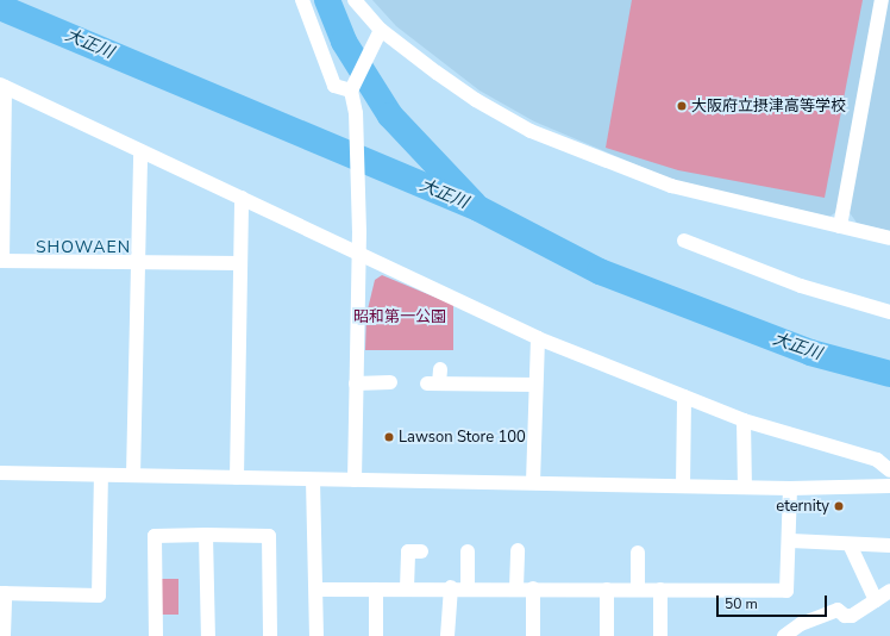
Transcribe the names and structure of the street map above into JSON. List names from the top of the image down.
{
  "districts": ["SHOWAEN"],
  "water": ["大正川"],
  "parks": ["昭和第一公園"],
  "places": ["大阪府立摂津高等学校", "Lawson Store 100", "eternity"],
  "scale_bar": "50 m"
}
